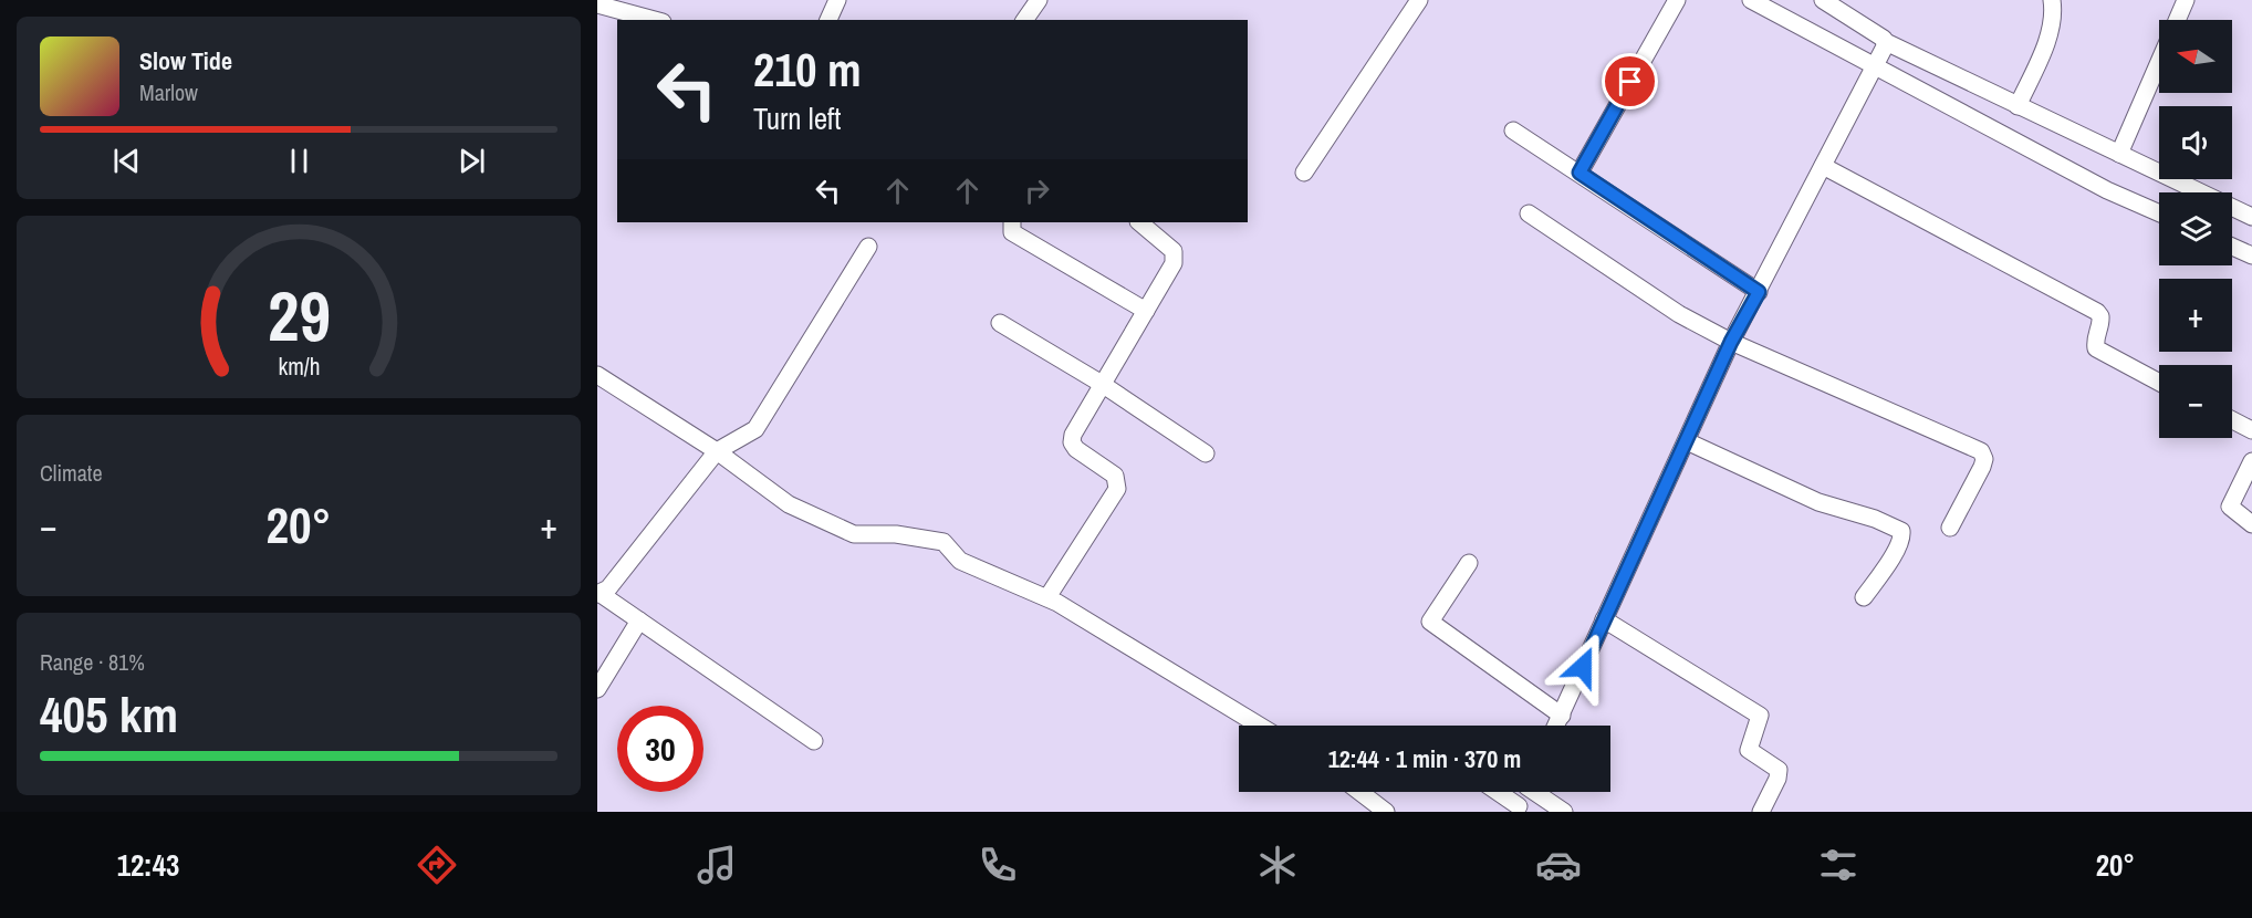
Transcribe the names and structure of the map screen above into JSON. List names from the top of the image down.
{
  "north": "left",
  "page": {
    "map_buttons": ["+", "−"],
    "turn": ["210 m", "Turn left"],
    "song": ["Slow Tide", "Marlow"],
    "tile": [
      "Climate",
      ["Range · 81%", "405 km"]
    ],
    "heat": ["−", "20°", "+"],
    "limit": "30",
    "trip": "12:44 · 1 min · 370 m",
    "tabs": ["12:43", "20°"],
    "gauge": ["29", "km/h"]
  }
}
